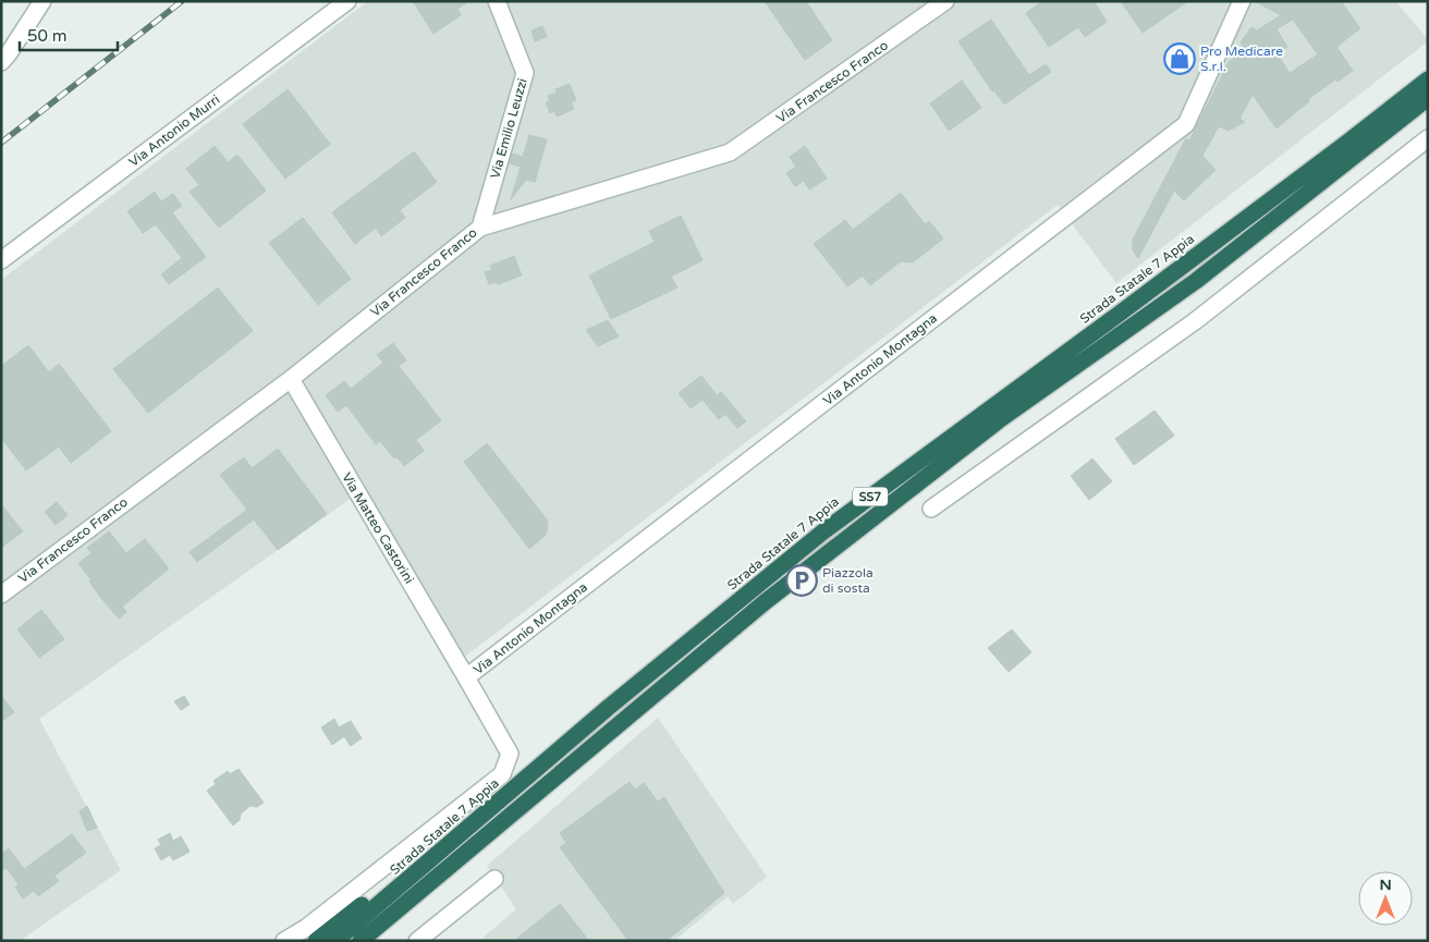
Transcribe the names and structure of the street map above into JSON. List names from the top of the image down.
{
  "streets": {
    "highway": ["Strada Statale 7 Appia", "SS7"],
    "street": [
      "Via Francesco Franco",
      "Via Emilio Leuzzi",
      "Via Antonio Murri",
      "Via Antonio Montagna",
      "Via Matteo Castorini"
    ]
  },
  "crossings": [
    ["Via Francesco Franco", "Via Emilio Leuzzi"],
    ["Via Francesco Franco", "Via Matteo Castorini"],
    ["Via Antonio Montagna", "Via Matteo Castorini"]
  ],
  "places": {
    "shop": ["Pro Medicare S.r.l."],
    "parking": ["Piazzola di sosta"]
  },
  "scale_bar": "50 m",
  "north": "top"
}
